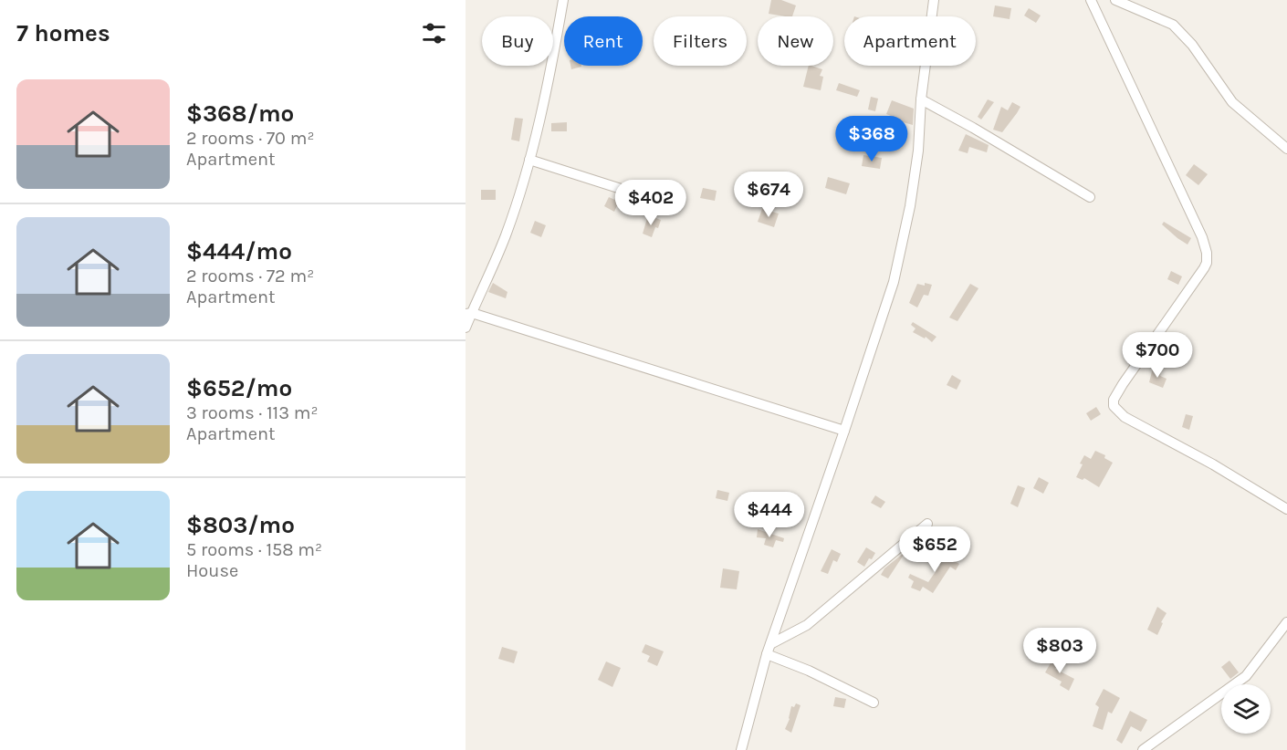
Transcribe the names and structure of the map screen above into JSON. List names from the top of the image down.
{
  "page": {
    "heading": "7 homes",
    "chip": [
      "Buy",
      "Rent",
      "Filters",
      "New",
      "Apartment"
    ],
    "list": [
      {
        "name": "$368/mo",
        "note": "2 rooms · 70 m² · Apartment"
      },
      {
        "name": "$444/mo",
        "note": "2 rooms · 72 m² · Apartment"
      },
      {
        "name": "$652/mo",
        "note": "3 rooms · 113 m² · Apartment"
      },
      {
        "name": "$803/mo",
        "note": "5 rooms · 158 m² · House"
      }
    ],
    "price": [
      "$368",
      "$674",
      "$402",
      "$700",
      "$444",
      "$652",
      "$803"
    ]
  }
}
